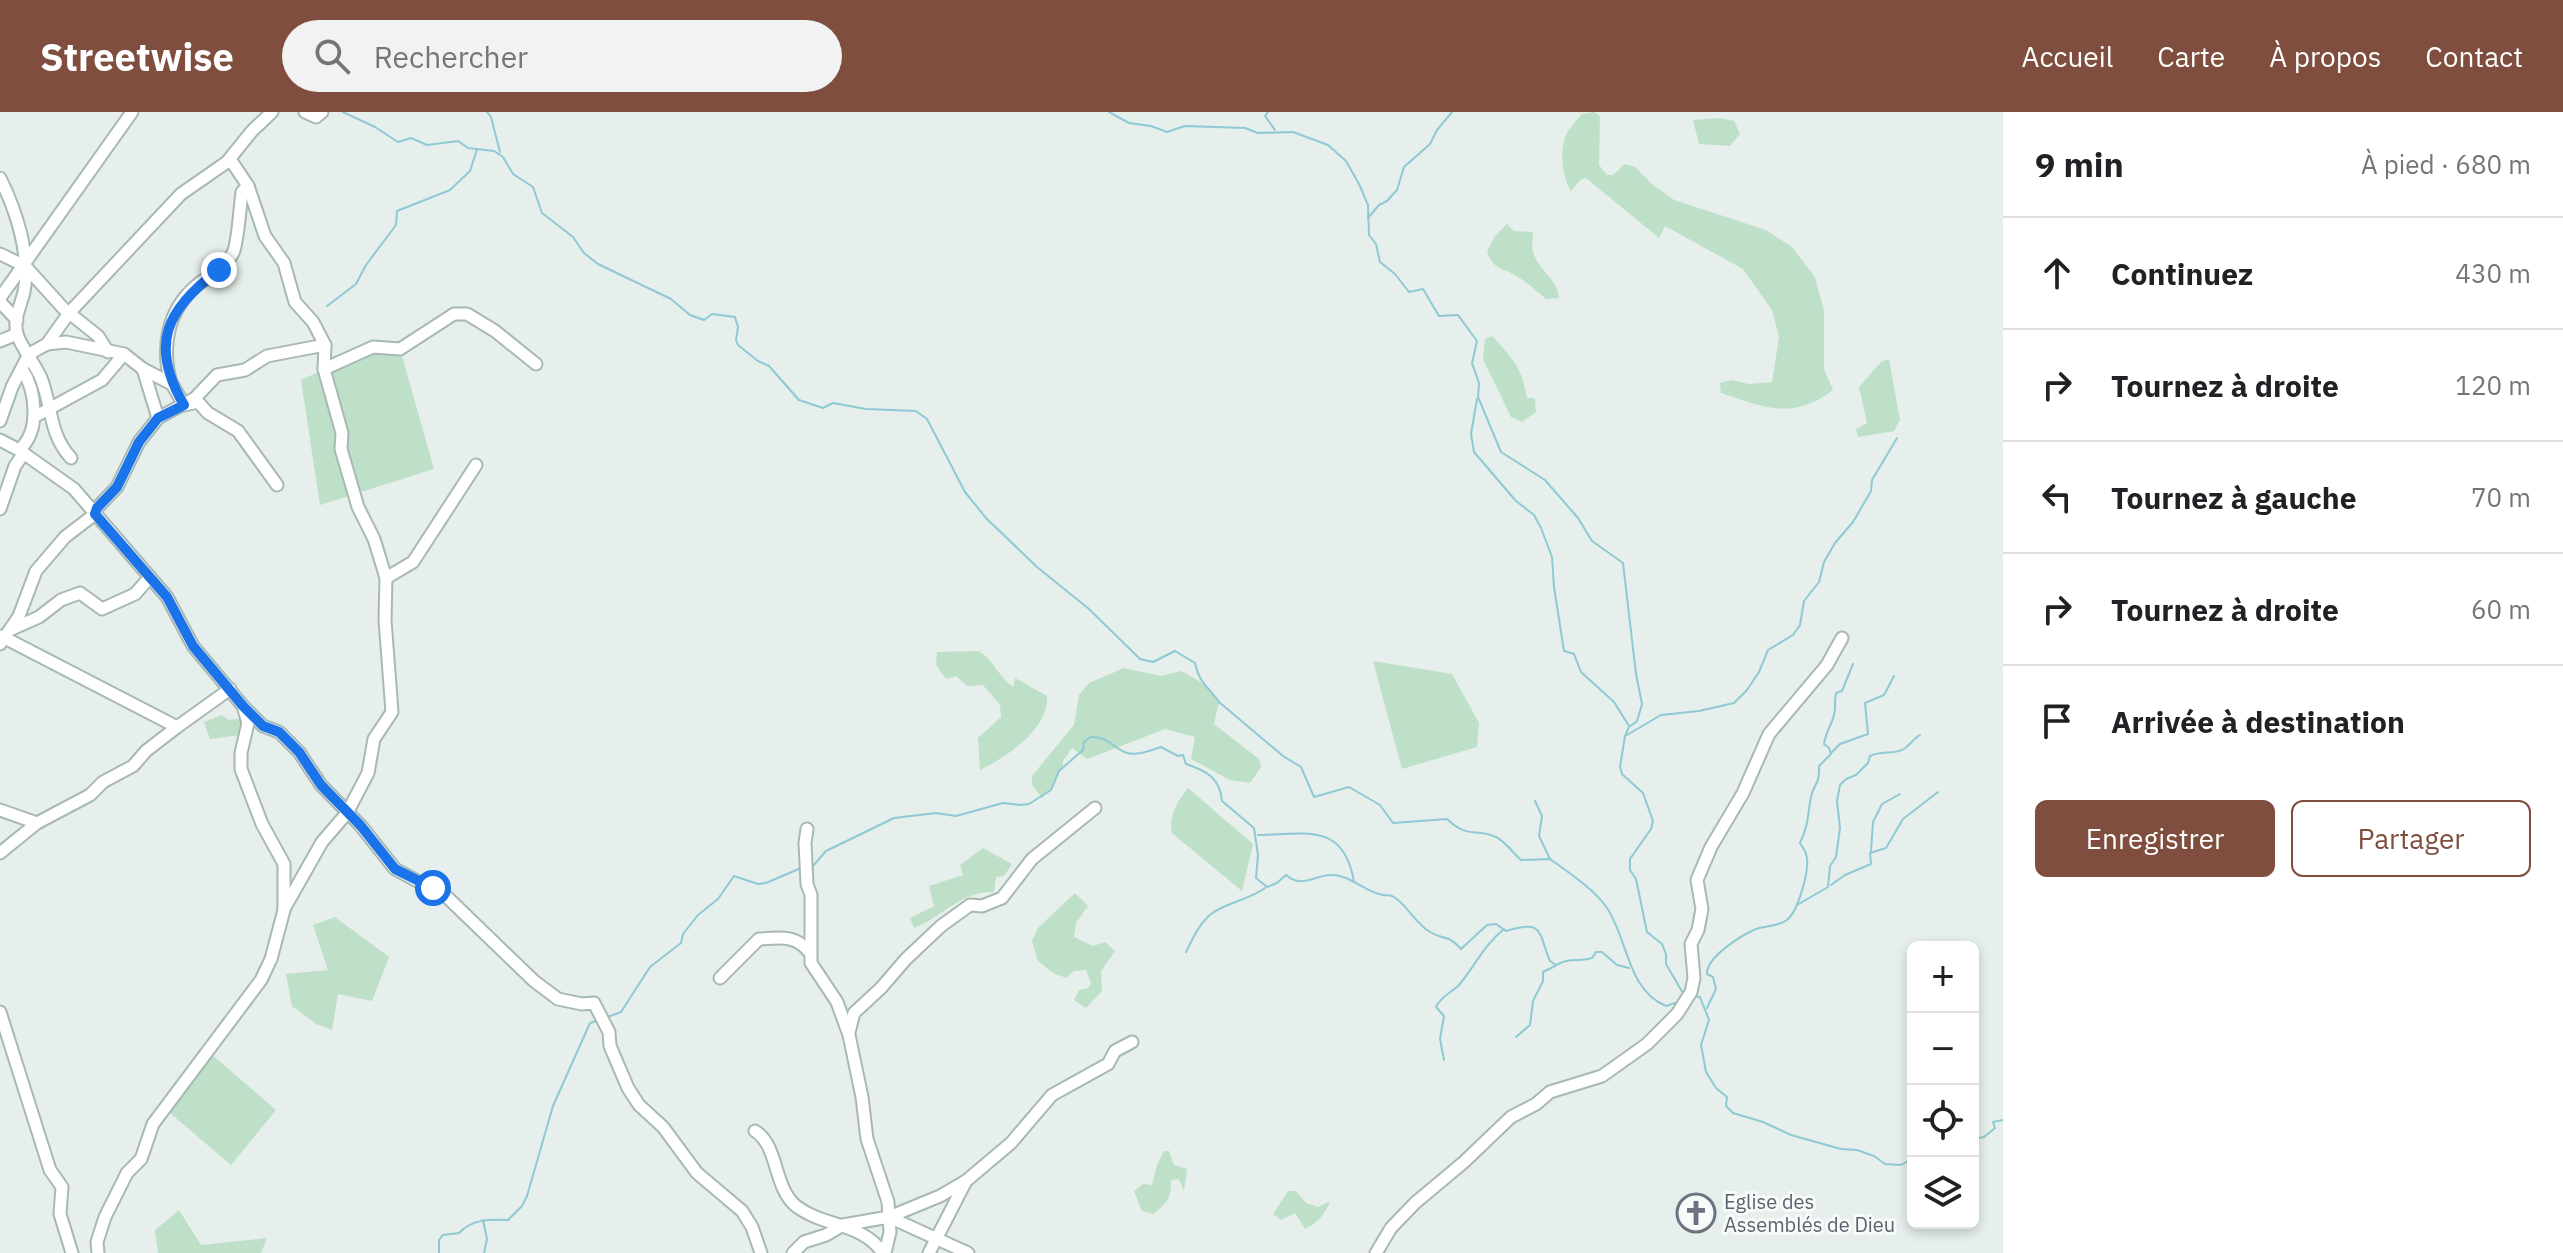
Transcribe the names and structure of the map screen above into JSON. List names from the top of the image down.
{
  "places": {
    "church": ["Eglise des Assemblés de Dieu"]
  },
  "page": {
    "header": "Streetwise",
    "search": "Rechercher",
    "nav": [
      "Accueil",
      "Carte",
      "À propos",
      "Contact"
    ],
    "heading": ["9 min", "À pied · 680 m"],
    "list": [
      ["Continuez", "430 m"],
      ["Tournez à droite", "120 m"],
      ["Tournez à gauche", "70 m"],
      ["Tournez à droite", "60 m"],
      "Arrivée à destination"
    ],
    "buttons": ["Enregistrer", "Partager"],
    "map_buttons": ["+", "−"]
  }
}
